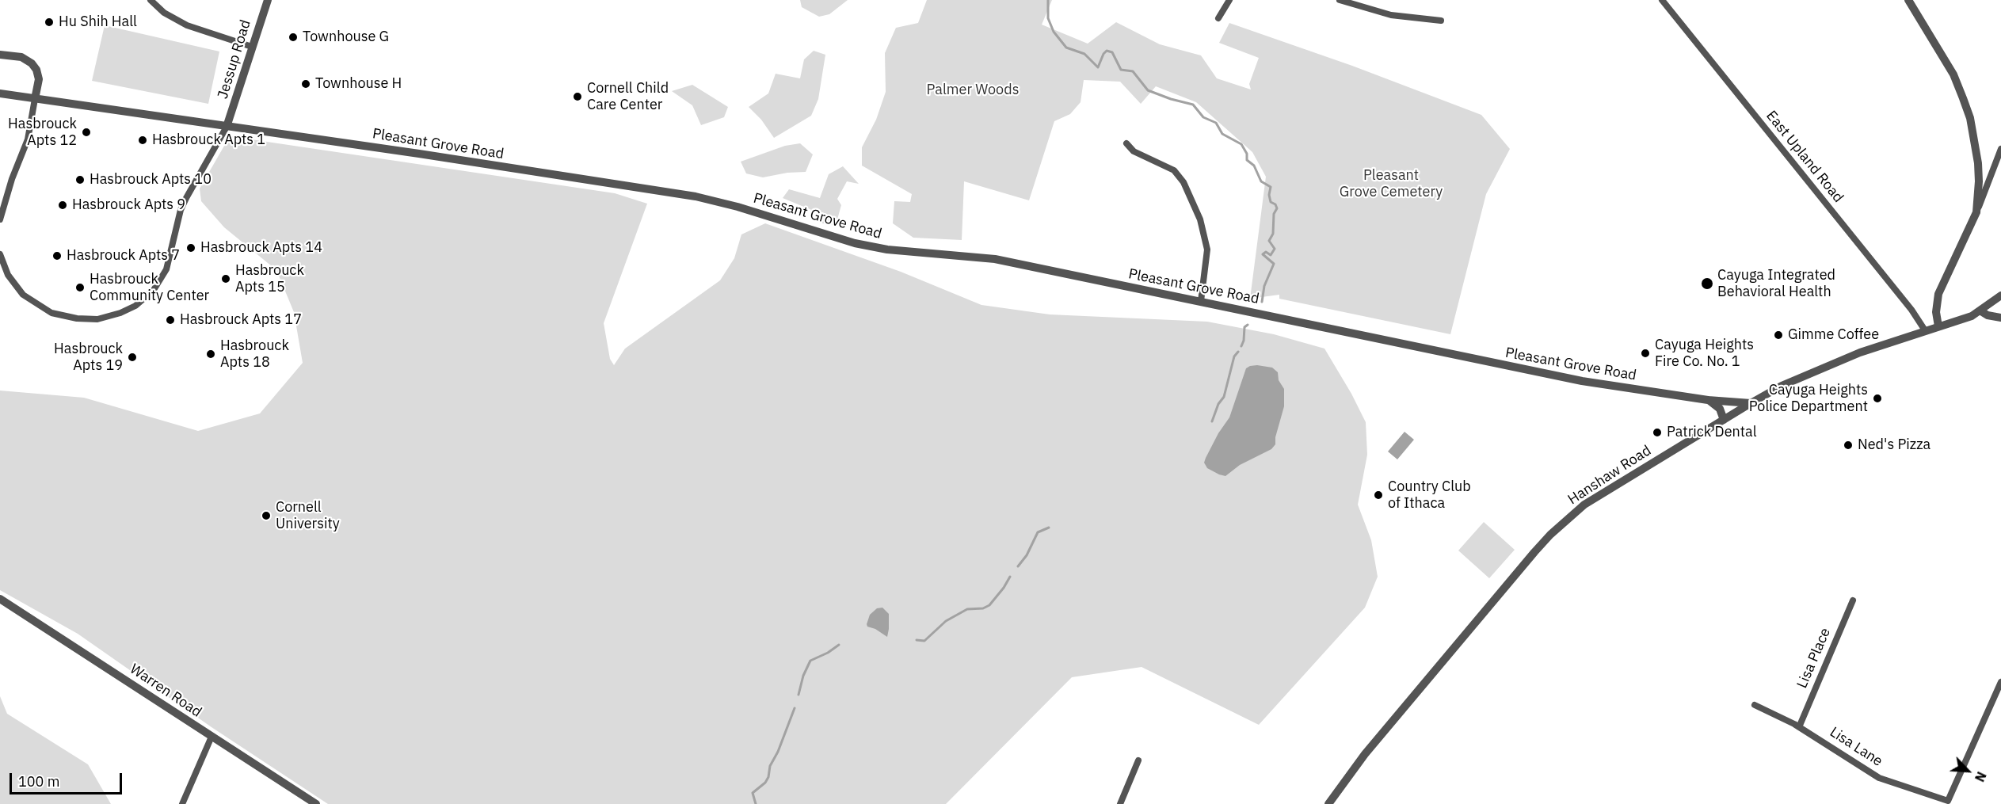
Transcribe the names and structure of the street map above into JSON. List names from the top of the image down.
{
  "streets": {
    "street": [
      "Jessup Road",
      "Pleasant Grove Road",
      "East Upland Road",
      "Hanshaw Road",
      "Lisa Place",
      "Warren Road",
      "Lisa Lane"
    ]
  },
  "crossings": [
    ["Jessup Road", "Pleasant Grove Road"],
    ["Pleasant Grove Road", "Hanshaw Road"],
    ["East Upland Road", "Hanshaw Road"],
    ["Lisa Place", "Lisa Lane"]
  ],
  "parks": ["Palmer Woods", "Pleasant Grove Cemetery"],
  "places": [
    "Hu Shih Hall",
    "Townhouse G",
    "Townhouse H",
    "Cornell Child Care Center",
    "Hasbrouck Apts 12",
    "Hasbrouck Apts 1",
    "Hasbrouck Apts 10",
    "Hasbrouck Apts 9",
    "Hasbrouck Apts 14",
    "Hasbrouck Apts 7",
    "Hasbrouck Apts 15",
    "Cayuga Integrated Behavioral Health",
    "Hasbrouck Community Center",
    "Hasbrouck Apts 17",
    "Gimme Coffee",
    "Cayuga Heights Fire Co. No. 1",
    "Hasbrouck Apts 18",
    "Hasbrouck Apts 19",
    "Cayuga Heights Police Department",
    "Patrick Dental",
    "Ned's Pizza",
    "Country Club of Ithaca",
    "Cornell University"
  ],
  "scale_bar": "100 m",
  "north": "bottom right"
}
